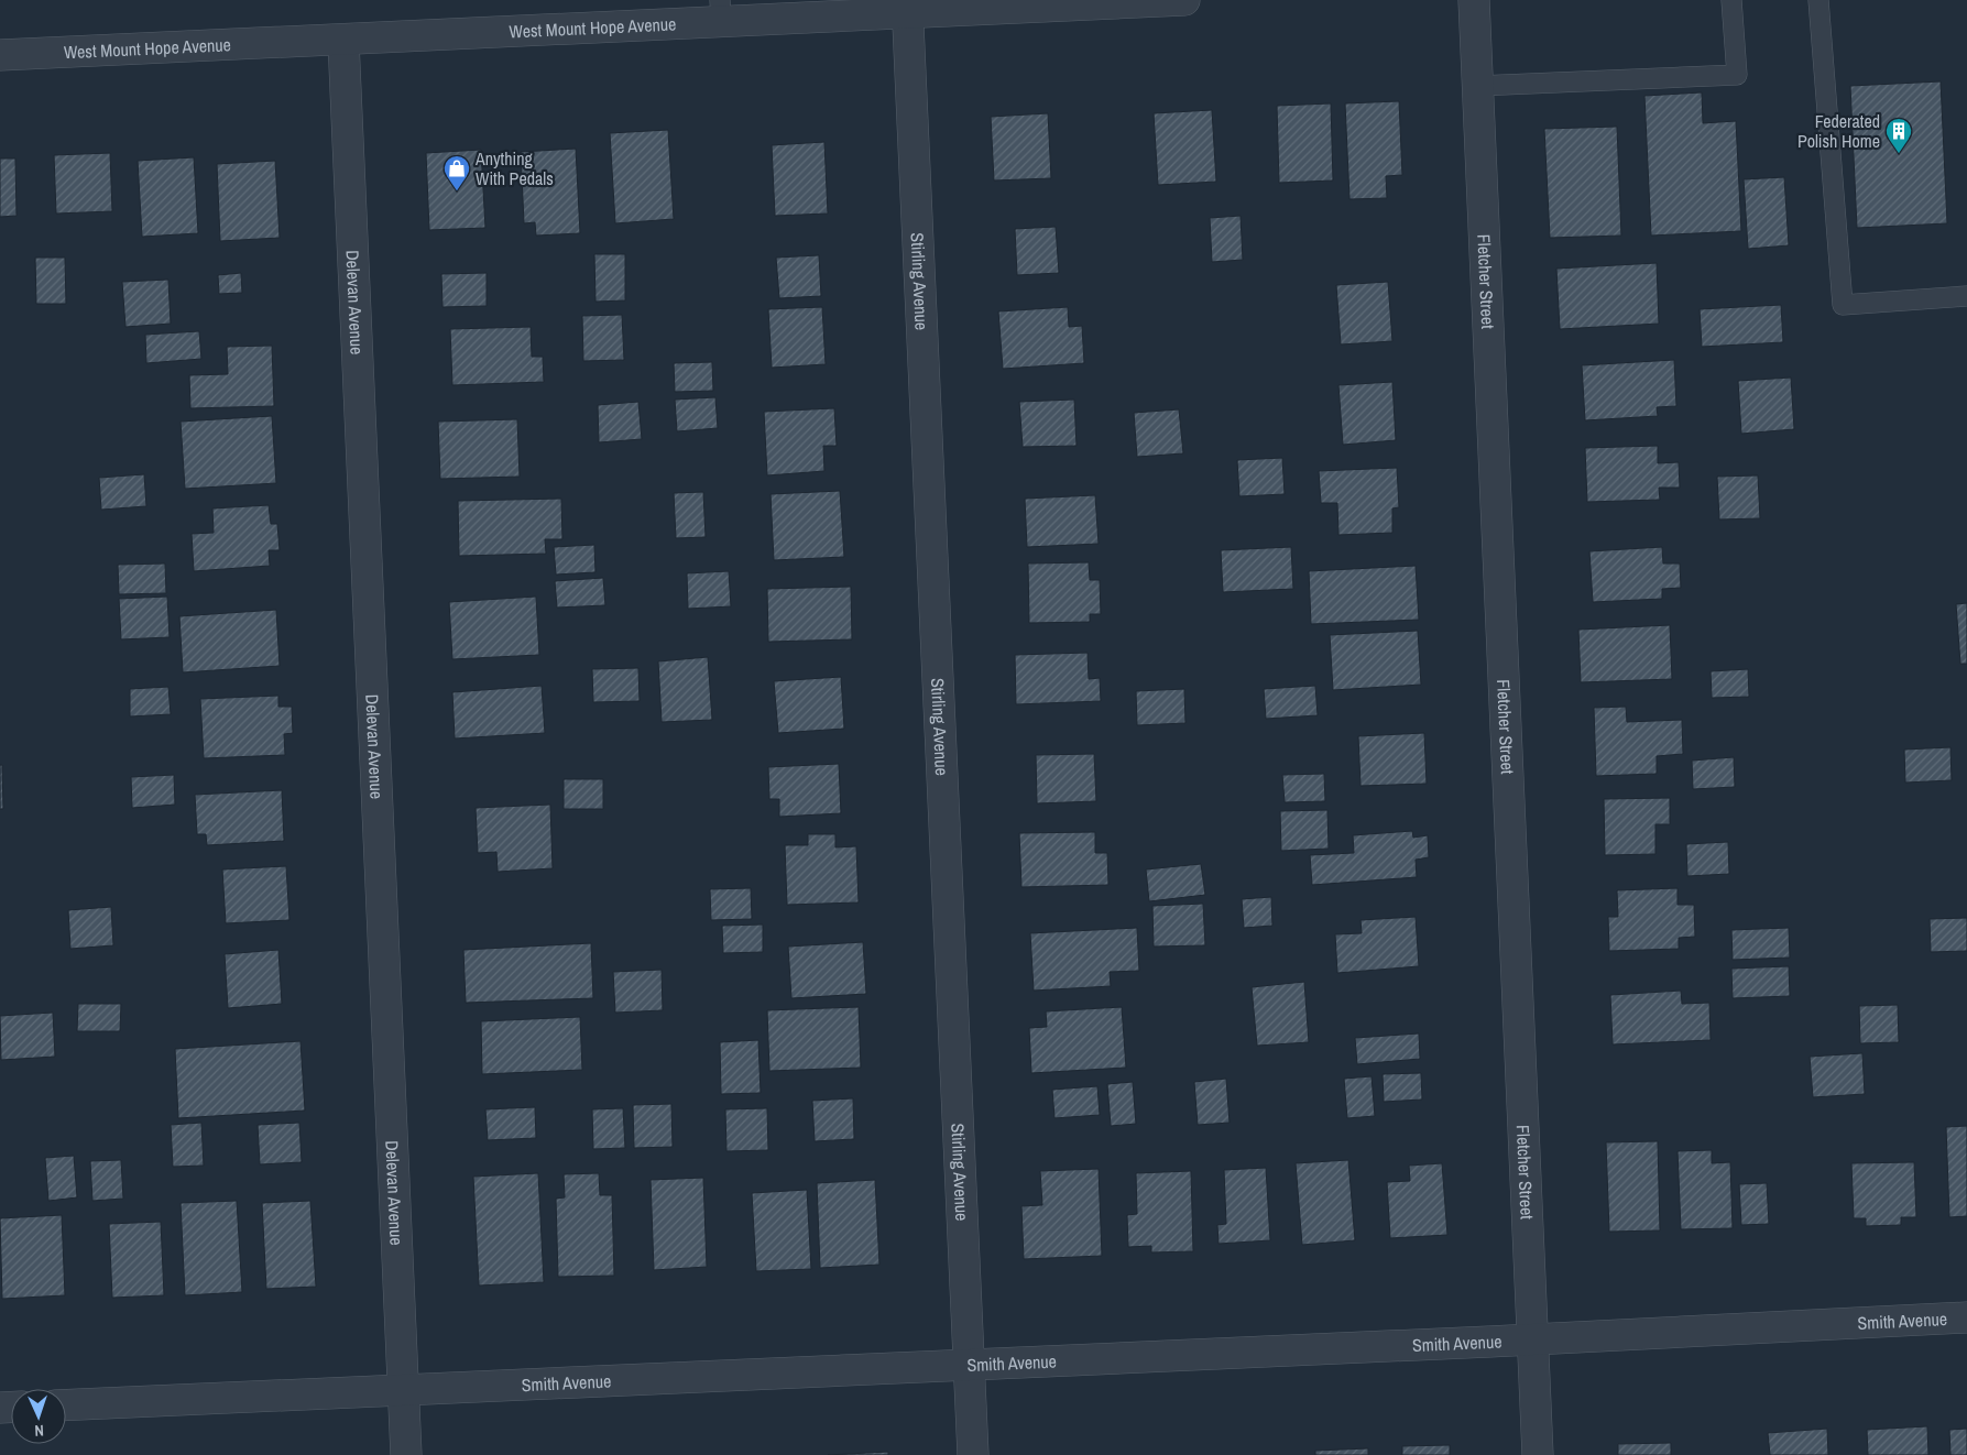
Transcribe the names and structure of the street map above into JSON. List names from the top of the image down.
{
  "streets": {
    "street": [
      "West Mount Hope Avenue",
      "Stirling Avenue",
      "Fletcher Street",
      "Delevan Avenue",
      "Smith Avenue"
    ]
  },
  "crossings": [
    ["West Mount Hope Avenue", "Stirling Avenue"],
    ["West Mount Hope Avenue", "Delevan Avenue"],
    ["Stirling Avenue", "Smith Avenue"],
    ["Fletcher Street", "Smith Avenue"],
    ["Delevan Avenue", "Smith Avenue"]
  ],
  "places": {
    "building": ["Federated Polish Home"],
    "shop": ["Anything With Pedals"]
  },
  "north": "bottom"
}
